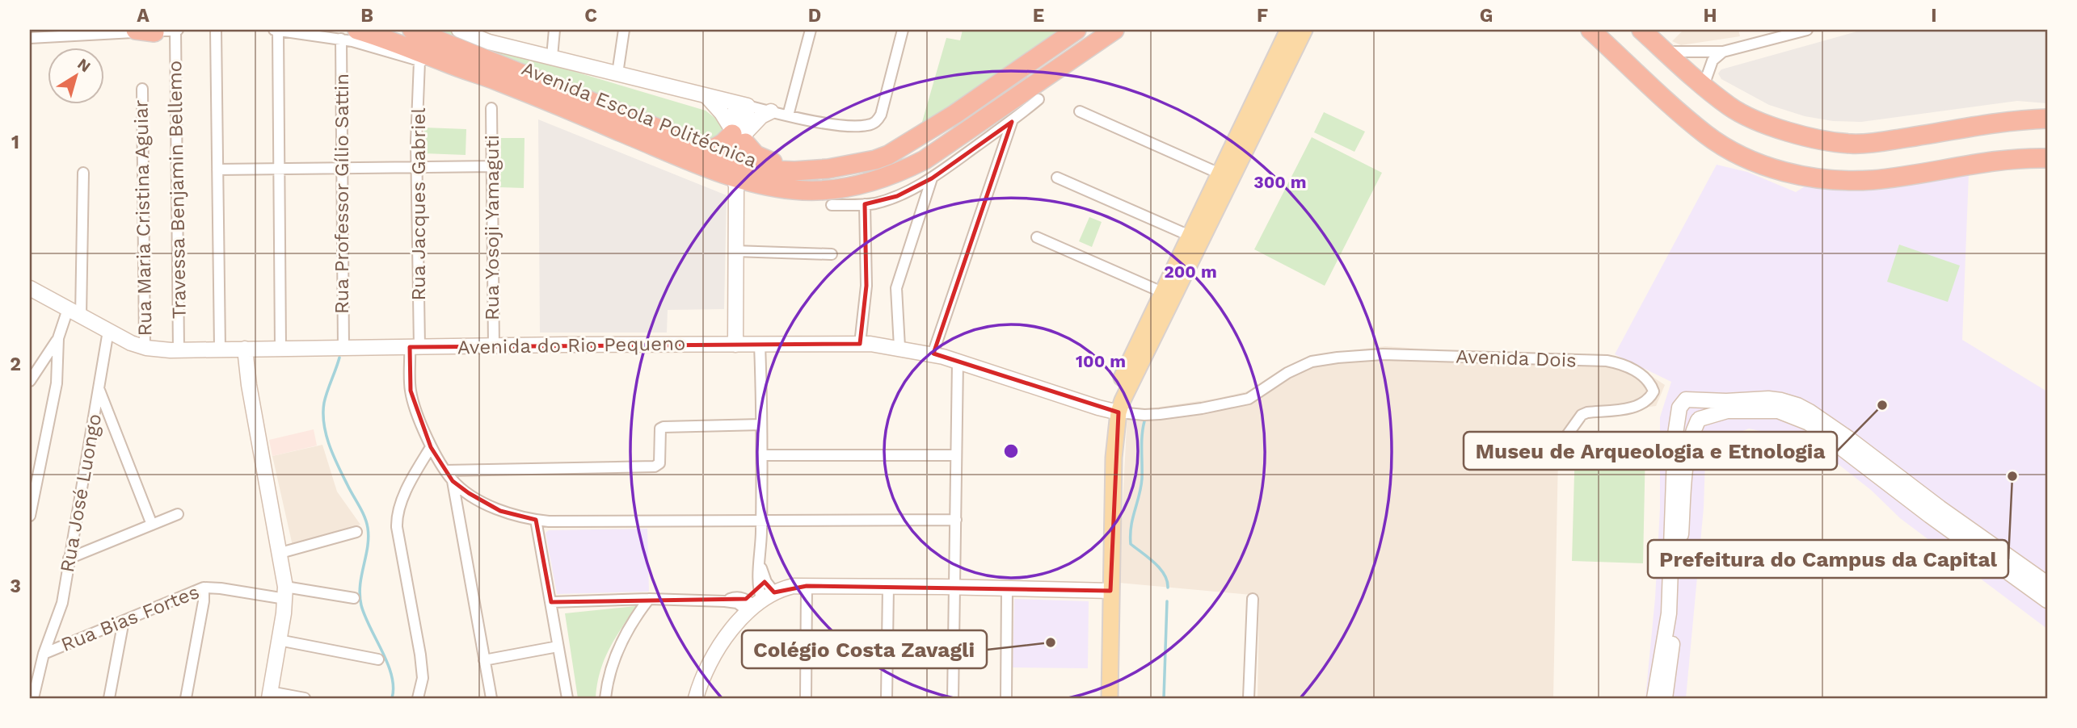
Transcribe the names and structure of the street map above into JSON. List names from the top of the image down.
{
  "streets": {
    "highway": ["Avenida Escola Politécnica"],
    "street": [
      "Travessa Benjamin Bellemo",
      "Rua Professor Gílio Sattin",
      "Rua Jacques Gabriel",
      "Rua Maria Cristina Aguiar",
      "Rua Yosoji Yamaguti",
      "Avenida do Rio Pequeno",
      "Avenida Dois",
      "Rua José Luongo",
      "Rua Bias Fortes"
    ]
  },
  "crossings": [
    ["Avenida Escola Politécnica", "Rua Professor Gílio Sattin"],
    ["Avenida Escola Politécnica", "Rua Jacques Gabriel"],
    ["Travessa Benjamin Bellemo", "Avenida do Rio Pequeno"],
    ["Rua Professor Gílio Sattin", "Avenida do Rio Pequeno"],
    ["Rua Jacques Gabriel", "Avenida do Rio Pequeno"],
    ["Rua Maria Cristina Aguiar", "Avenida do Rio Pequeno"],
    ["Rua Yosoji Yamaguti", "Avenida do Rio Pequeno"],
    ["Avenida do Rio Pequeno", "Avenida Dois"],
    ["Avenida do Rio Pequeno", "Rua José Luongo"],
    ["Rua José Luongo", "Rua Bias Fortes"]
  ],
  "places": ["Museu de Arqueologia e Etnologia", "Prefeitura do Campus da Capital", "Colégio Costa Zavagli"],
  "north": "top right",
  "grid": {
    "columns": [
      "A",
      "B",
      "C",
      "D",
      "E",
      "F",
      "G",
      "H",
      "I"
    ],
    "rows": ["1", "2", "3"]
  },
  "rings": ["300 m", "200 m", "100 m"]
}
